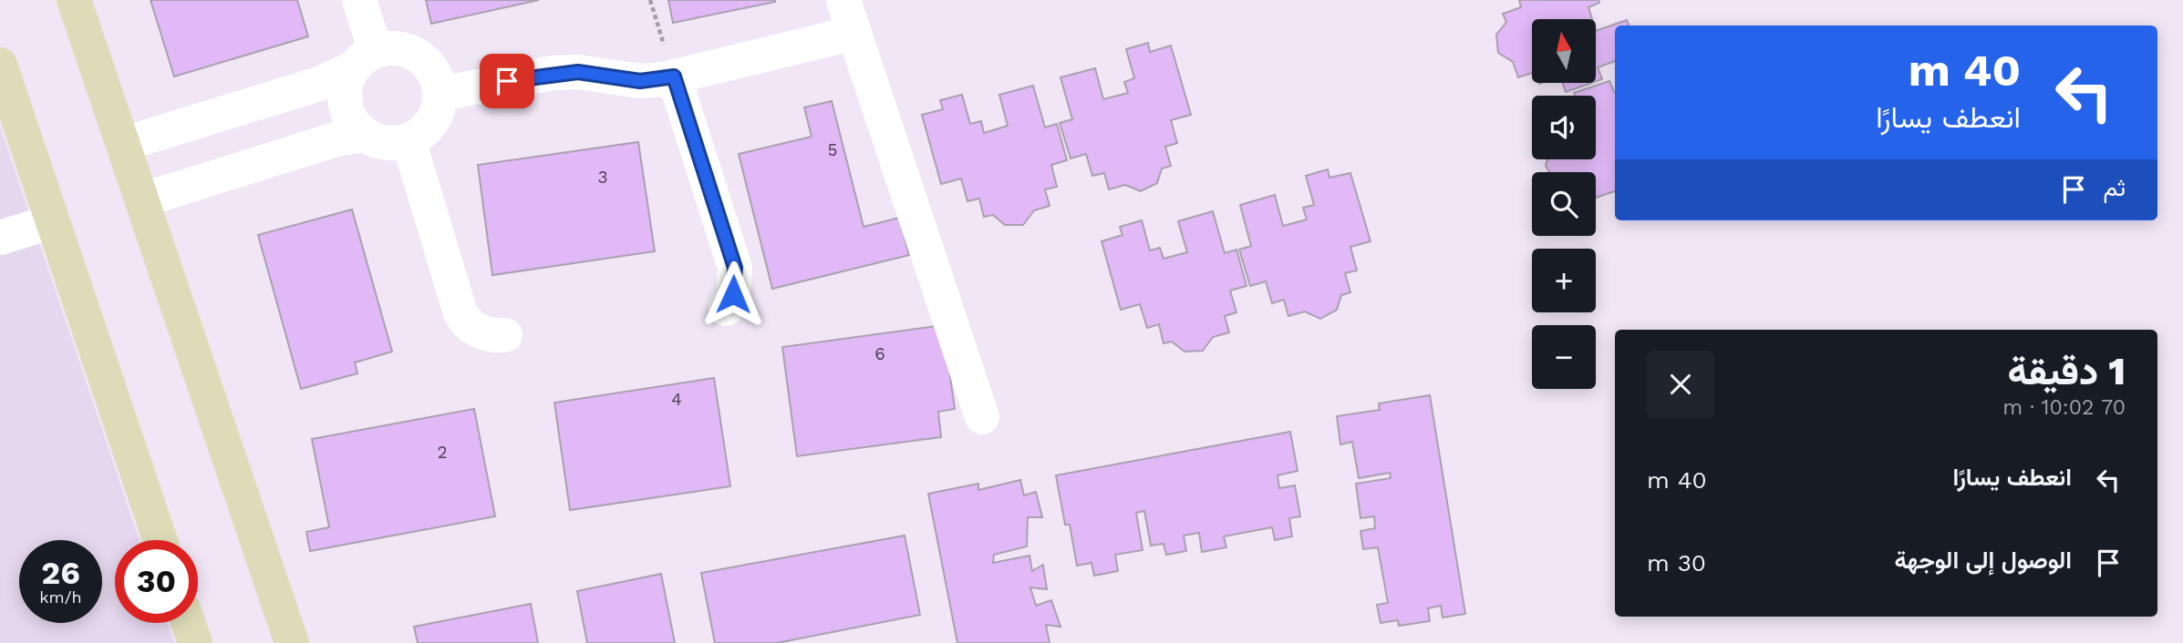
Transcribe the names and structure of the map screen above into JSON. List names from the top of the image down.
{
  "house_numbers": [
    "5",
    "3",
    "6",
    "4",
    "2"
  ],
  "north": "top",
  "page": {
    "map_buttons": ["+", "−"],
    "turn": ["40 m", "انعطف يسارًا"],
    "then": "ثم",
    "heading": ["1 دقيقة", "70 m · 10:02"],
    "list": [
      {
        "name": "انعطف يسارًا",
        "value": "40 m"
      },
      {
        "name": "الوصول إلى الوجهة",
        "value": "30 m"
      }
    ],
    "speed": "26 km/h",
    "limit": "30"
  }
}
